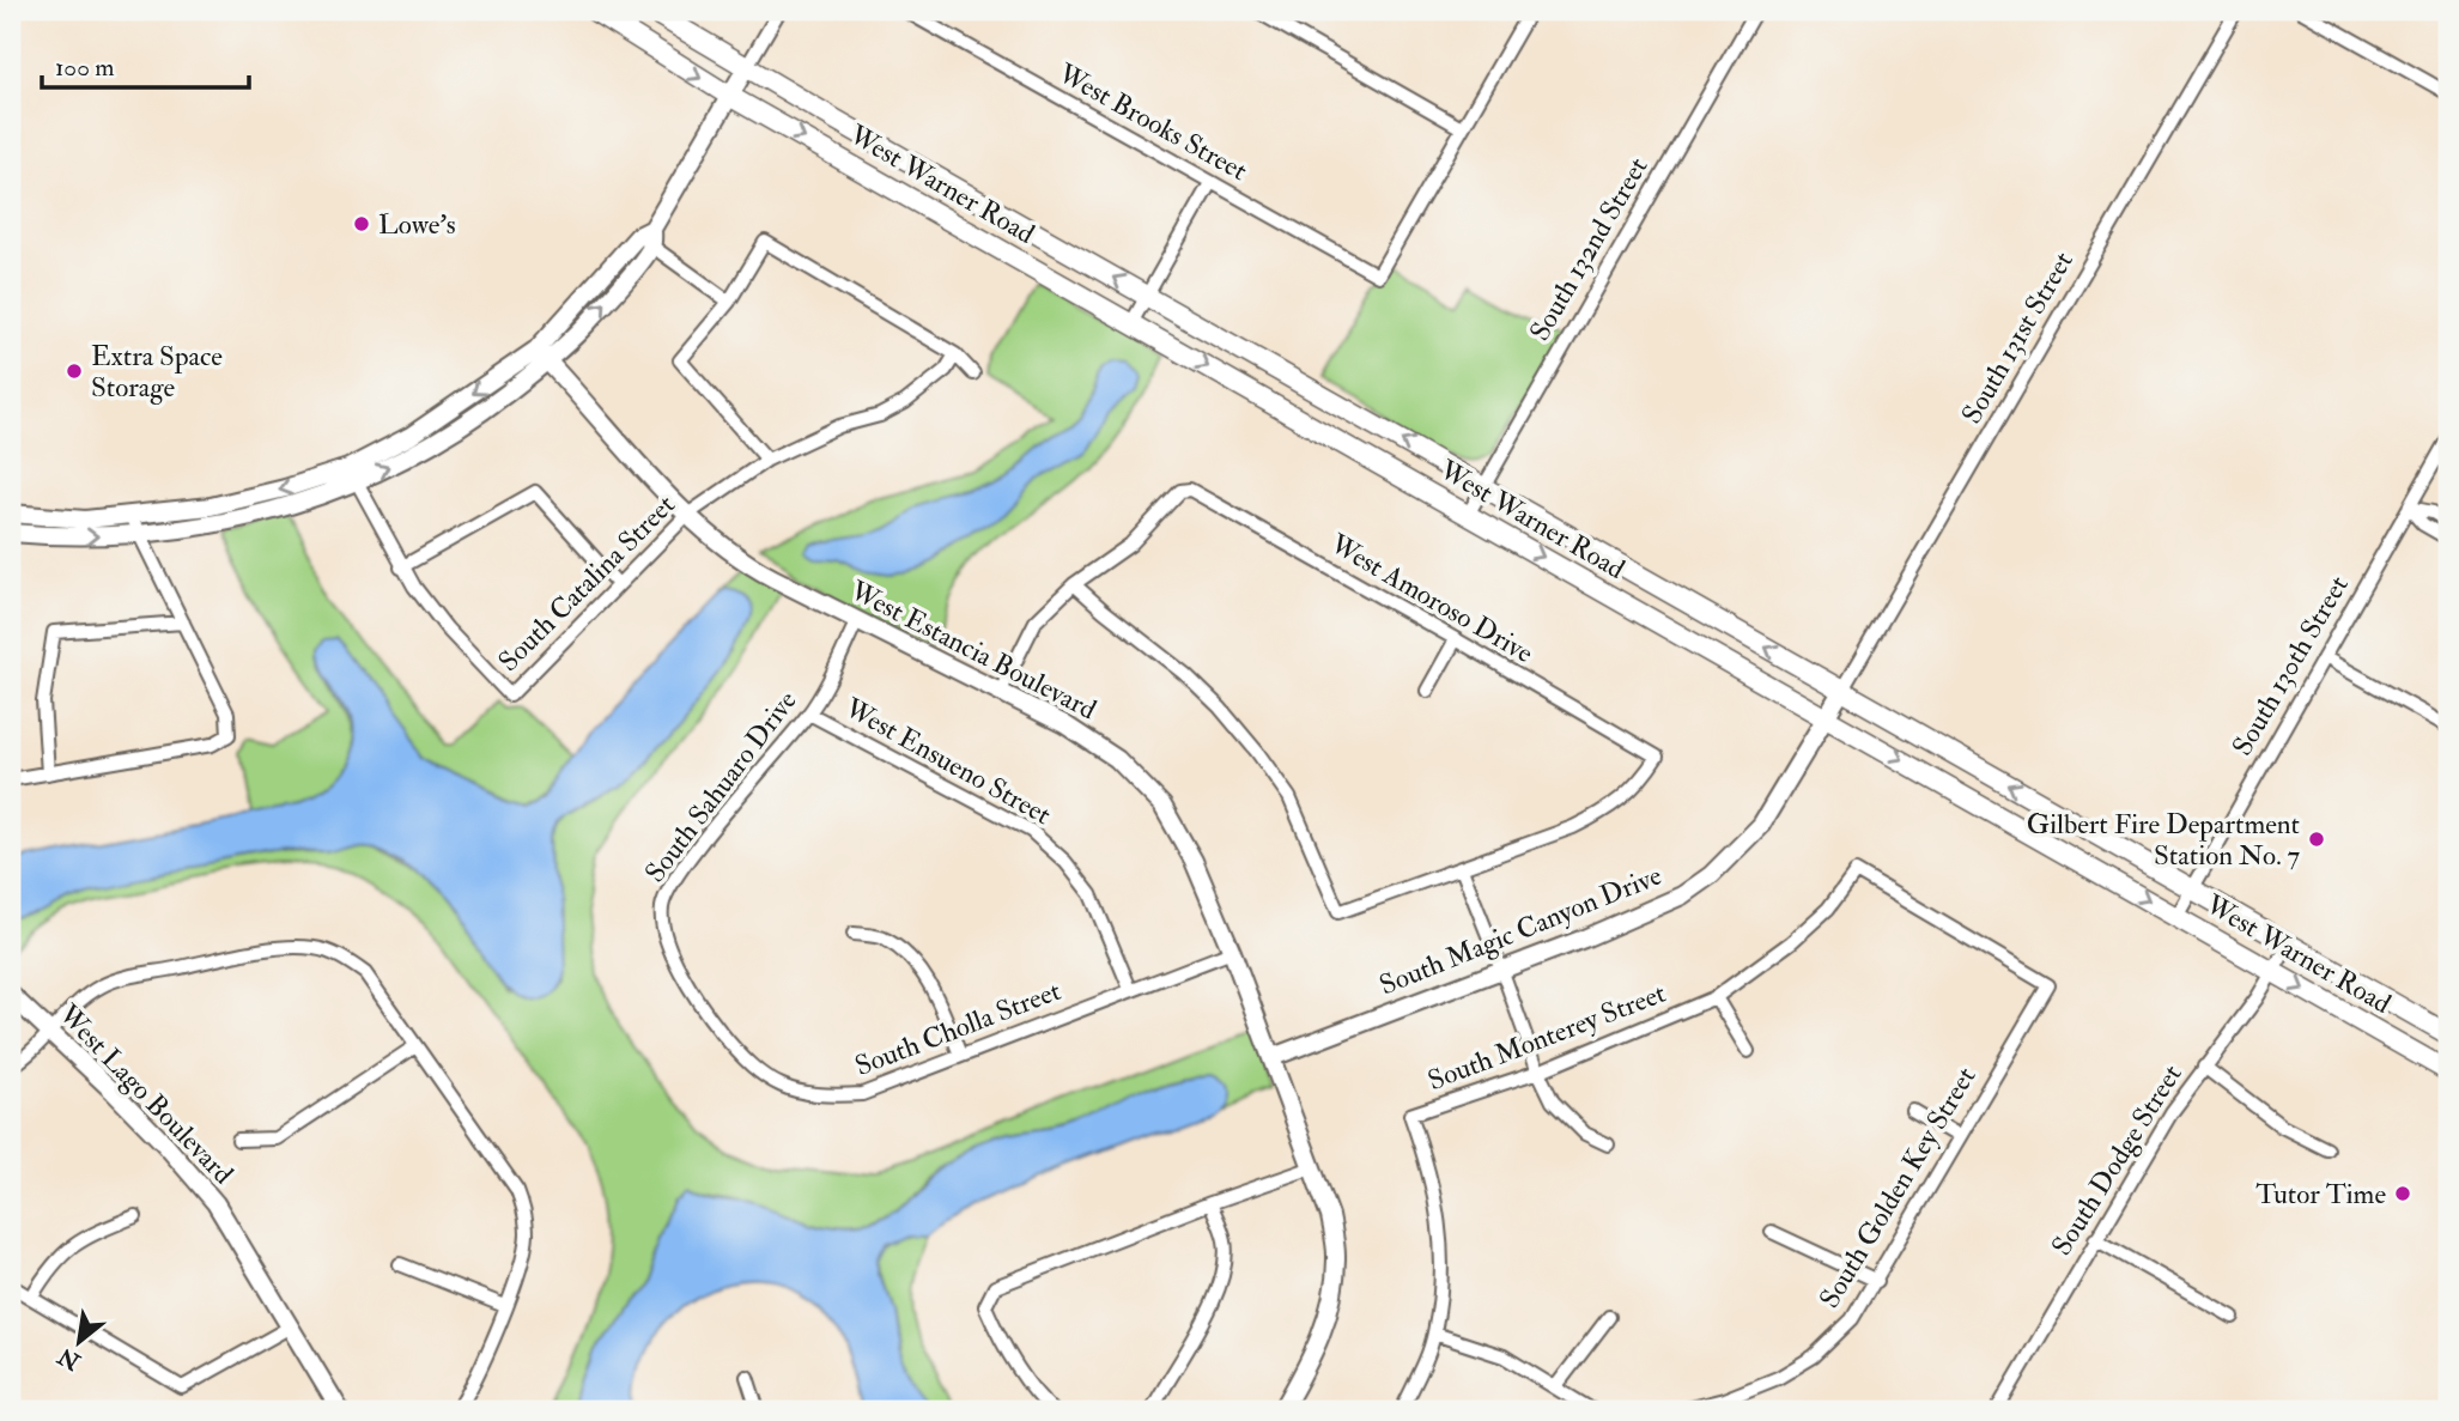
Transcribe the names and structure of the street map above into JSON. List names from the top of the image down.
{
  "streets": {
    "main road": ["West Warner Road"],
    "street": [
      "West Brooks Street",
      "South 132nd Street",
      "South 131st Street",
      "South Catalina Street",
      "West Amoroso Drive",
      "West Estancia Boulevard",
      "South 130th Street",
      "West Ensueno Street",
      "South Sahuaro Drive",
      "South Magic Canyon Drive",
      "South Cholla Street",
      "South Monterey Street",
      "West Lago Boulevard",
      "South Dodge Street",
      "South Golden Key Street"
    ]
  },
  "crossings": [
    ["West Warner Road", "South 132nd Street"],
    ["West Warner Road", "South 131st Street"],
    ["West Warner Road", "South 130th Street"],
    ["West Warner Road", "South Magic Canyon Drive"],
    ["West Warner Road", "South Dodge Street"],
    ["South 131st Street", "South Magic Canyon Drive"],
    ["South Catalina Street", "West Estancia Boulevard"],
    ["West Estancia Boulevard", "South Sahuaro Drive"],
    ["West Estancia Boulevard", "South Magic Canyon Drive"],
    ["West Estancia Boulevard", "South Cholla Street"],
    ["West Ensueno Street", "South Sahuaro Drive"],
    ["West Ensueno Street", "South Cholla Street"],
    ["South Sahuaro Drive", "South Cholla Street"],
    ["South Monterey Street", "South Golden Key Street"]
  ],
  "places": [
    "Lowe's",
    "Extra Space Storage",
    "Gilbert Fire Department Station No. 7",
    "Tutor Time"
  ],
  "scale_bar": "100 m",
  "north": "bottom left"
}
